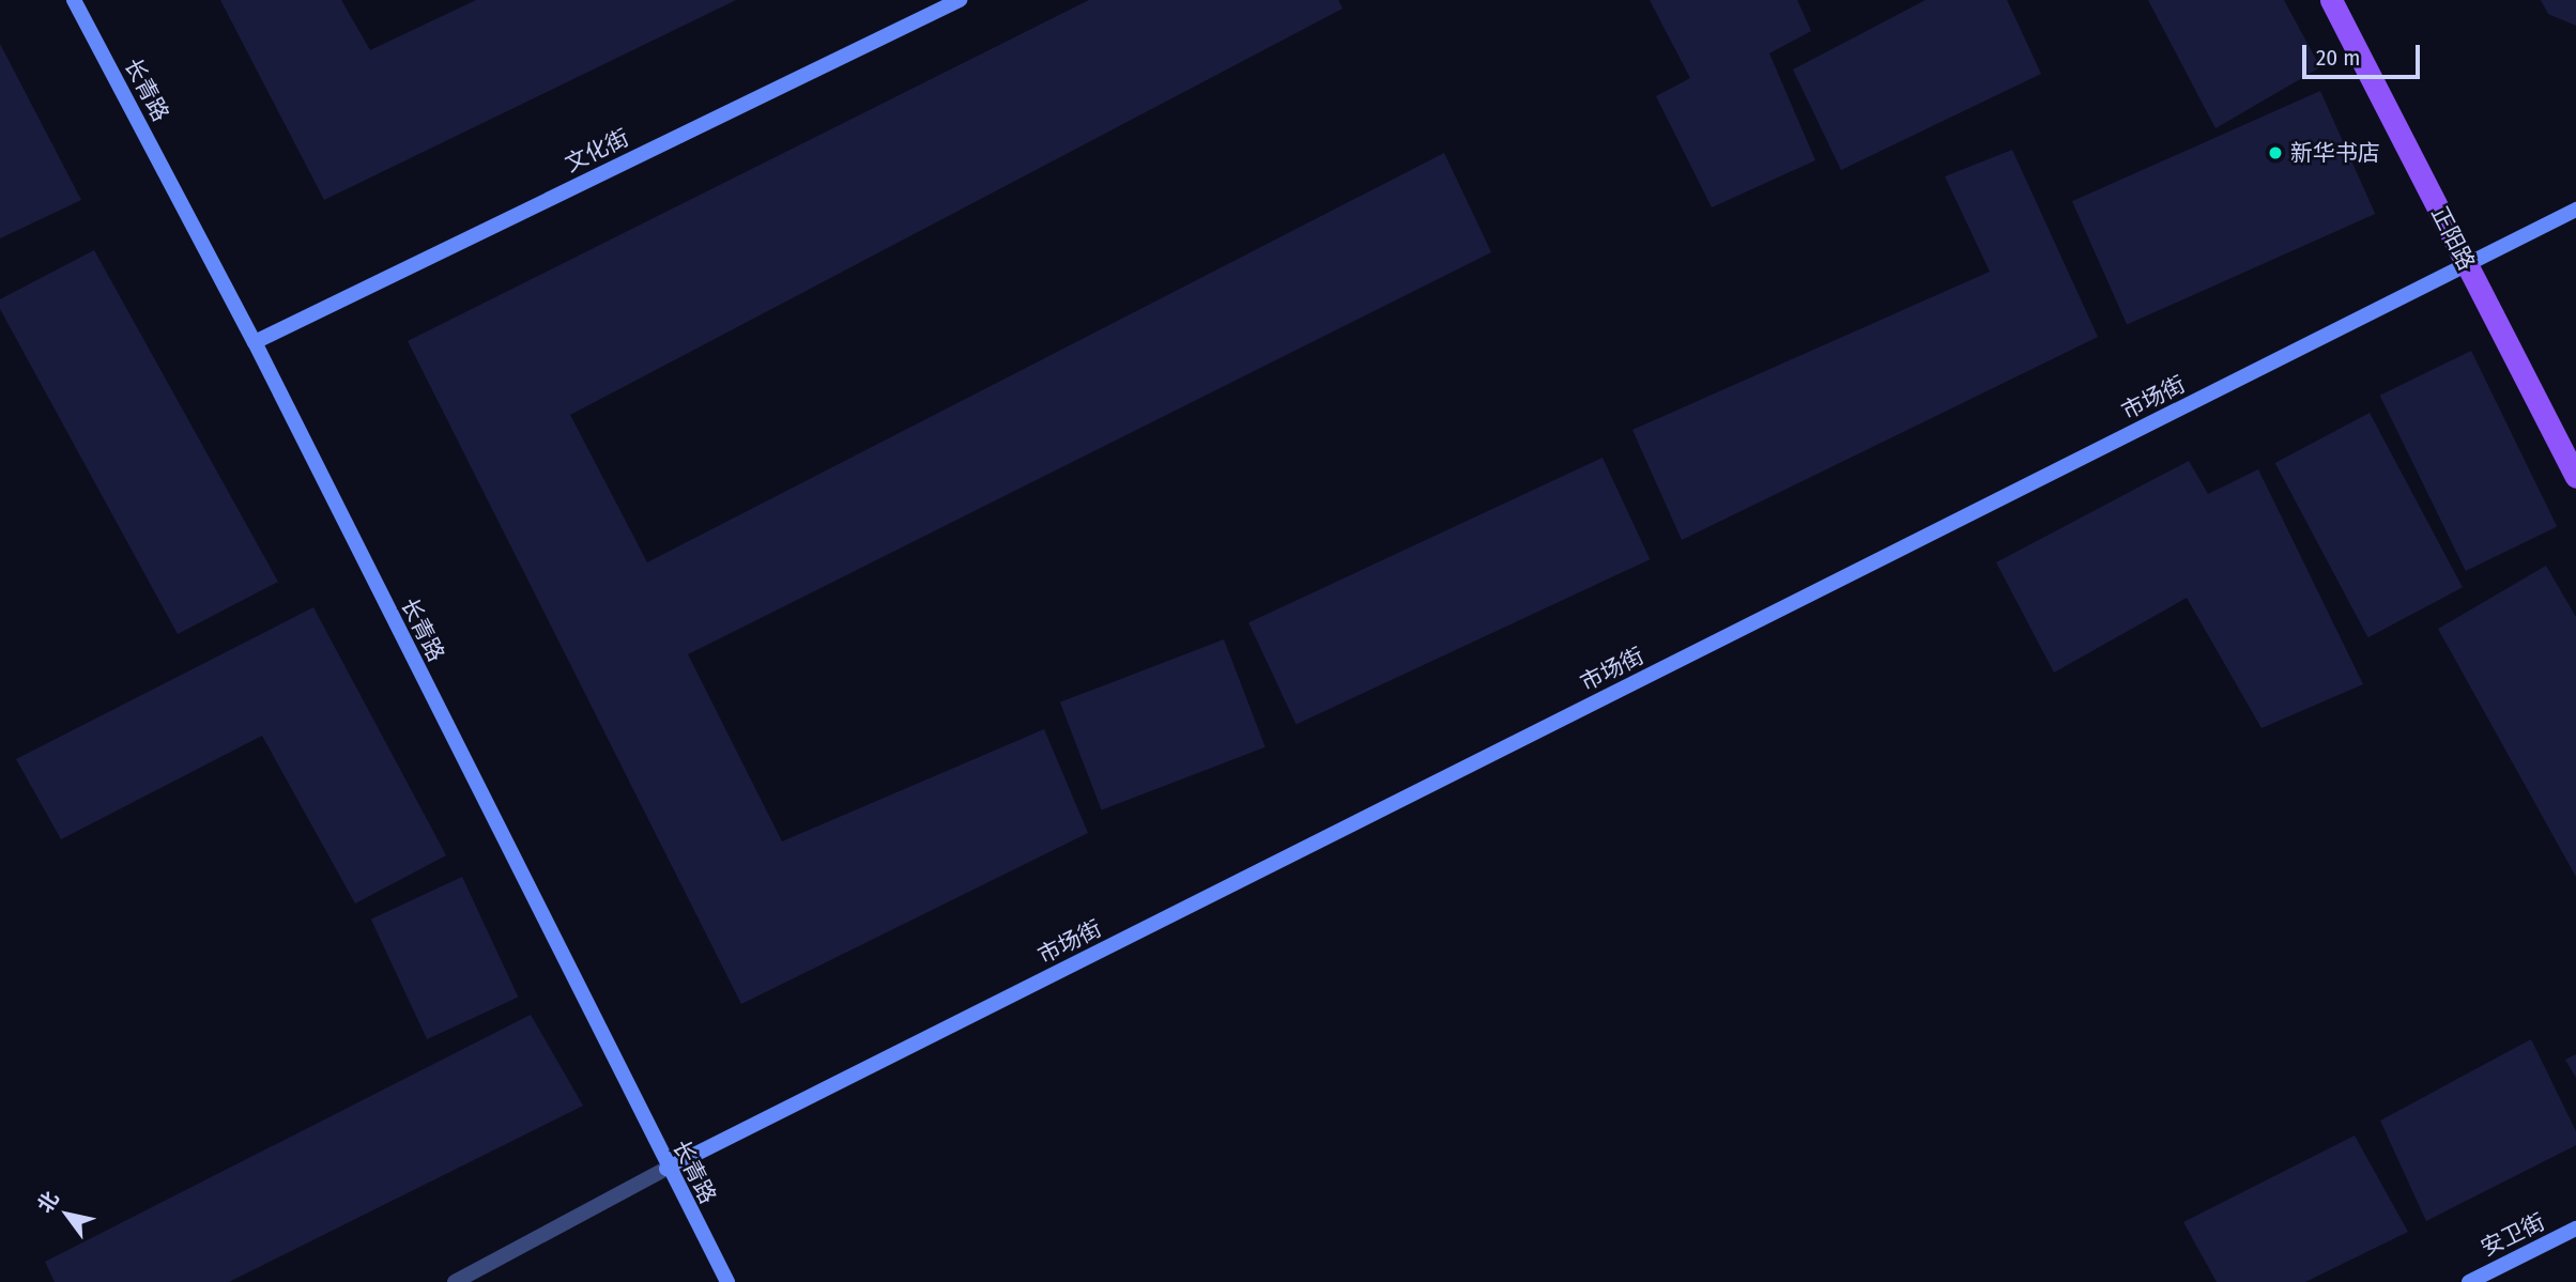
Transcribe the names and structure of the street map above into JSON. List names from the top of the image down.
{
  "streets": {
    "main road": [
      "长青路",
      "文化街",
      "正阳路",
      "市场街",
      "安卫街"
    ]
  },
  "crossings": [
    ["长青路", "文化街"],
    ["长青路", "市场街"],
    ["正阳路", "市场街"]
  ],
  "places": ["新华书店"],
  "scale_bar": "20 m",
  "north": "top left"
}
